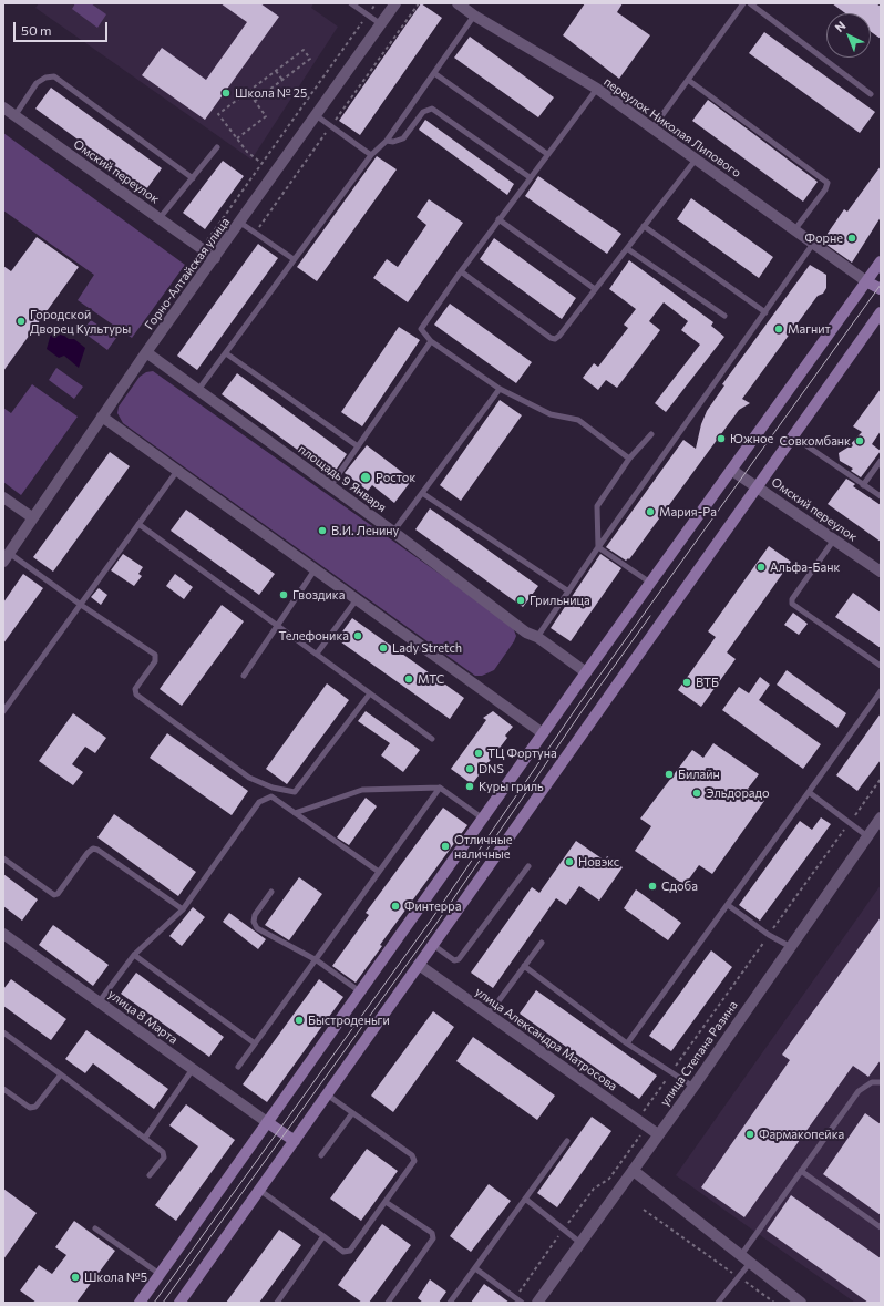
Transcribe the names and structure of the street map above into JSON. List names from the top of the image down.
{
  "streets": {
    "street": [
      "переулок Николая Липового",
      "Омский переулок",
      "Горно-Алтайская улица",
      "площадь 9 Января",
      "улица 8 Марта",
      "улица Александра Матросова",
      "улица Степана Разина"
    ]
  },
  "crossings": [
    ["Омский переулок", "Горно-Алтайская улица"],
    ["Горно-Алтайская улица", "площадь 9 Января"],
    ["улица Александра Матросова", "улица Степана Разина"]
  ],
  "places": [
    "Школа № 25",
    "Форне",
    "Городской Дворец Культуры",
    "Магнит",
    "Южное",
    "Совкомбанк",
    "Росток",
    "Мария-Ра",
    "В.И. Ленину",
    "Альфа-Банк",
    "Гвоздика",
    "Грильница",
    "Телефоника",
    "Lady Stretch",
    "МТС",
    "ВТБ",
    "ТЦ Фортуна",
    "DNS",
    "Билайн",
    "Куры гриль",
    "Эльдорадо",
    "Отличные наличные",
    "Новэкс",
    "Сдоба",
    "Финтерра",
    "Быстроденьги",
    "Фармакопейка",
    "Школа №5"
  ],
  "scale_bar": "50 m",
  "north": "top left"
}
